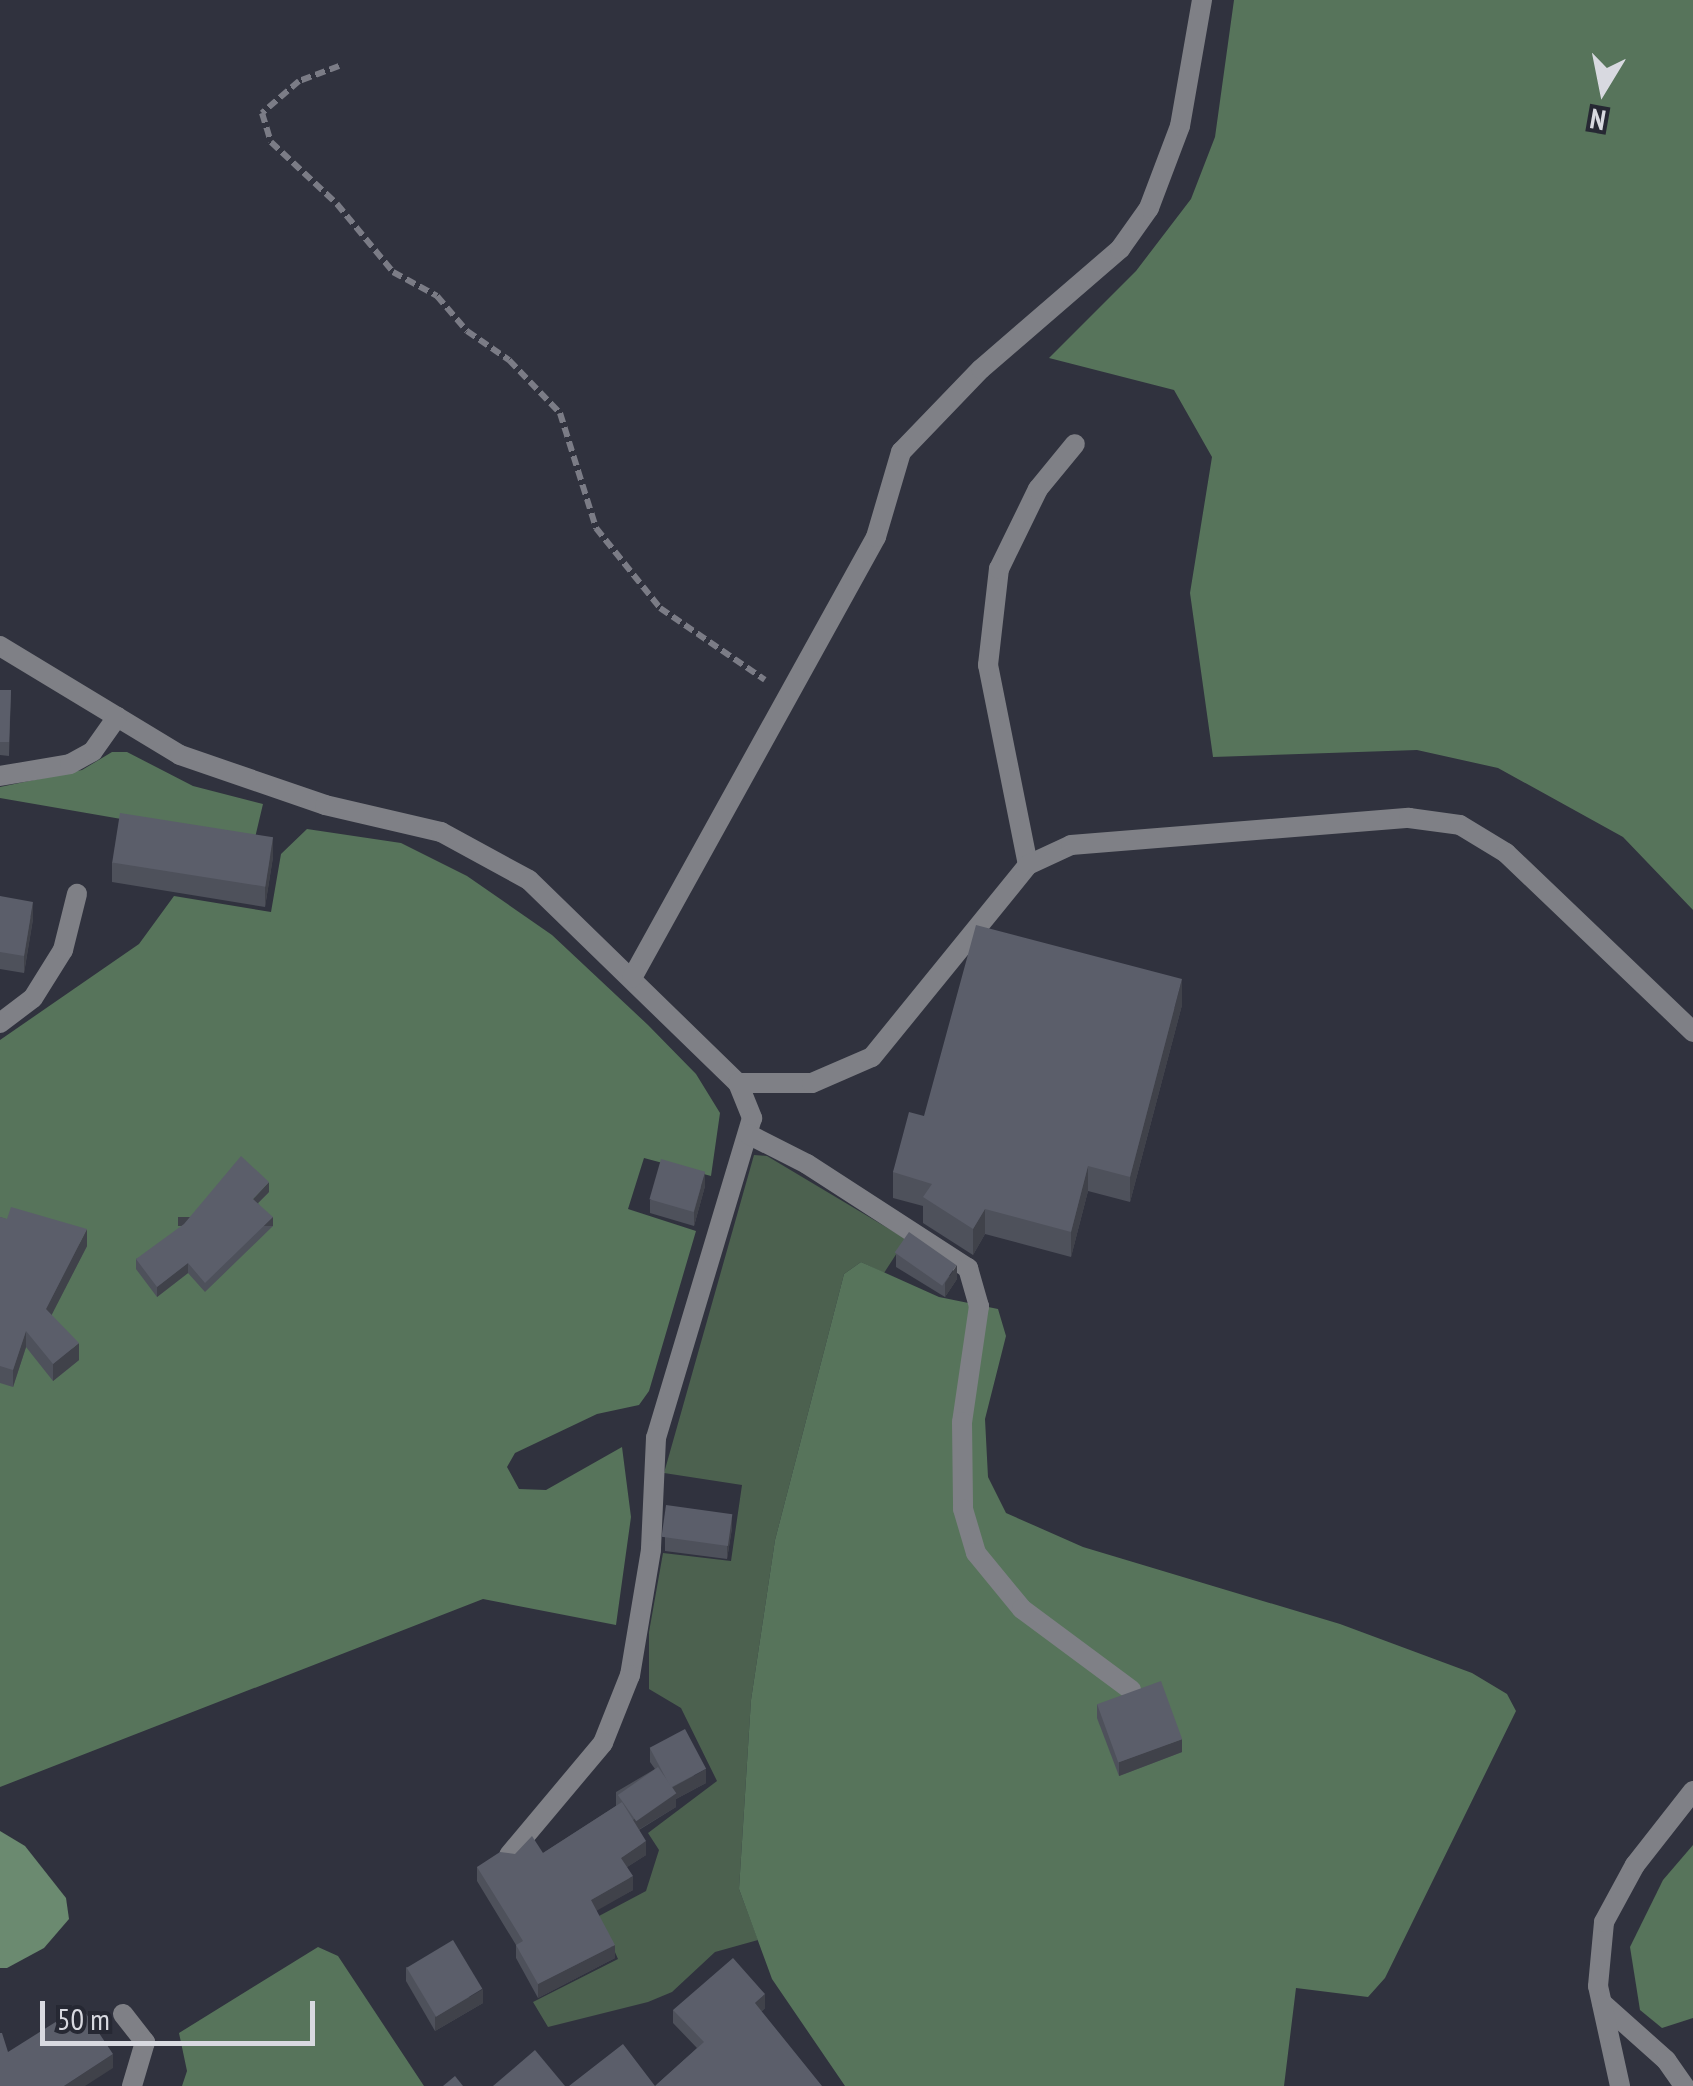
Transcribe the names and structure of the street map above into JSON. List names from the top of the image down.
{
  "scale_bar": "50 m",
  "north": "bottom"
}
